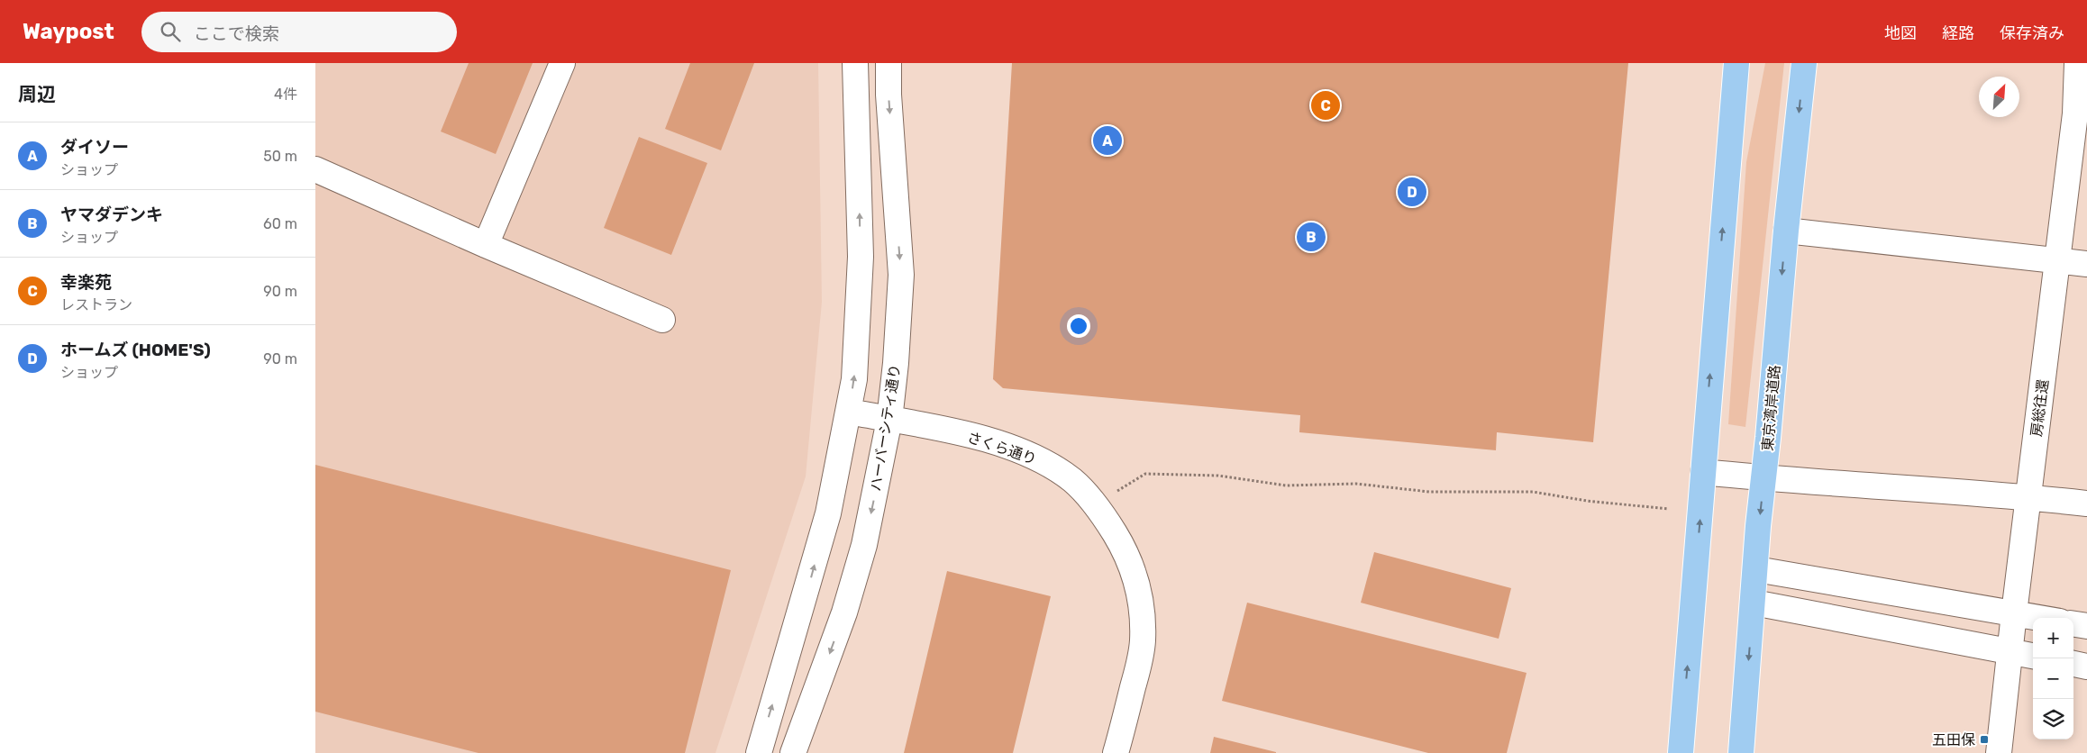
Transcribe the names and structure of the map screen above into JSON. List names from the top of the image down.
{
  "streets": {
    "highway": ["東京湾岸道路"],
    "street": ["房総往還", "ハーバーシティ通り", "さくら通り"]
  },
  "crossings": [
    ["ハーバーシティ通り", "さくら通り"]
  ],
  "places": {
    "transit": ["五田保"]
  },
  "north": "top right",
  "page": {
    "header": "Waypost",
    "search": "ここで検索",
    "nav": ["地図", "経路", "保存済み"],
    "heading": ["周辺", "4件"],
    "pins": [
      "C",
      "A",
      "D",
      "B"
    ],
    "list": [
      {
        "mark": "A",
        "name": "ダイソー",
        "note": "ショップ",
        "value": "50 m"
      },
      {
        "mark": "B",
        "name": "ヤマダデンキ",
        "note": "ショップ",
        "value": "60 m"
      },
      {
        "mark": "C",
        "name": "幸楽苑",
        "note": "レストラン",
        "value": "90 m"
      },
      {
        "mark": "D",
        "name": "ホームズ (HOME'S)",
        "note": "ショップ",
        "value": "90 m"
      }
    ],
    "map_buttons": ["+", "−"]
  }
}
